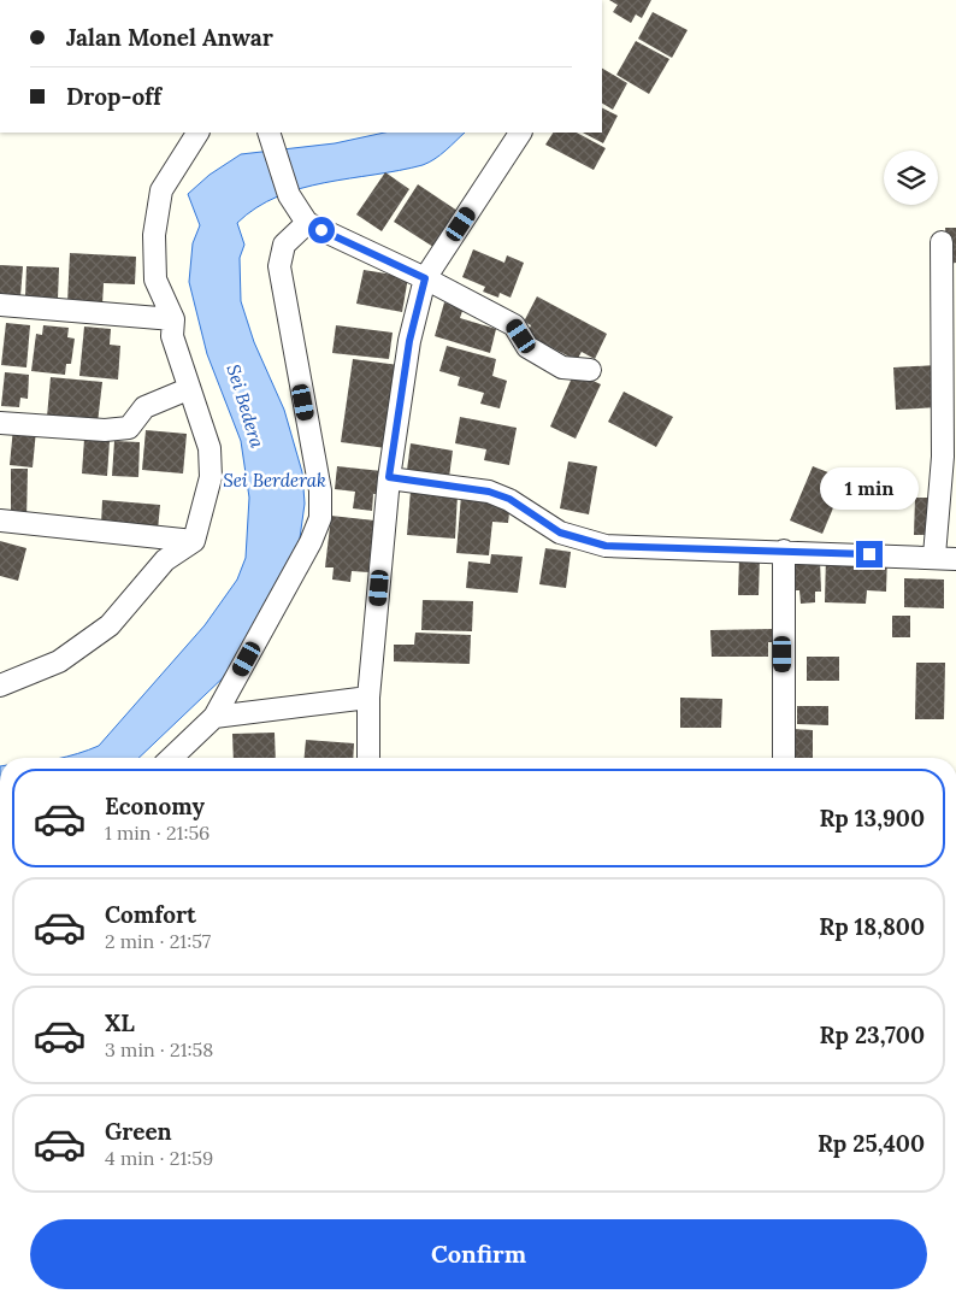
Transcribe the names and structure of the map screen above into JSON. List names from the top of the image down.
{
  "water": ["Sei Bedera", "Sei Berderak"],
  "page": {
    "banner": ["Jalan Monel Anwar", "Drop-off"],
    "bubble": "1 min",
    "list": [
      {
        "name": "Economy",
        "note": "1 min · 21:56",
        "value": "Rp 13,900"
      },
      {
        "name": "Comfort",
        "note": "2 min · 21:57",
        "value": "Rp 18,800"
      },
      {
        "name": "XL",
        "note": "3 min · 21:58",
        "value": "Rp 23,700"
      },
      {
        "name": "Green",
        "note": "4 min · 21:59",
        "value": "Rp 25,400"
      }
    ],
    "buttons": "Confirm"
  }
}
